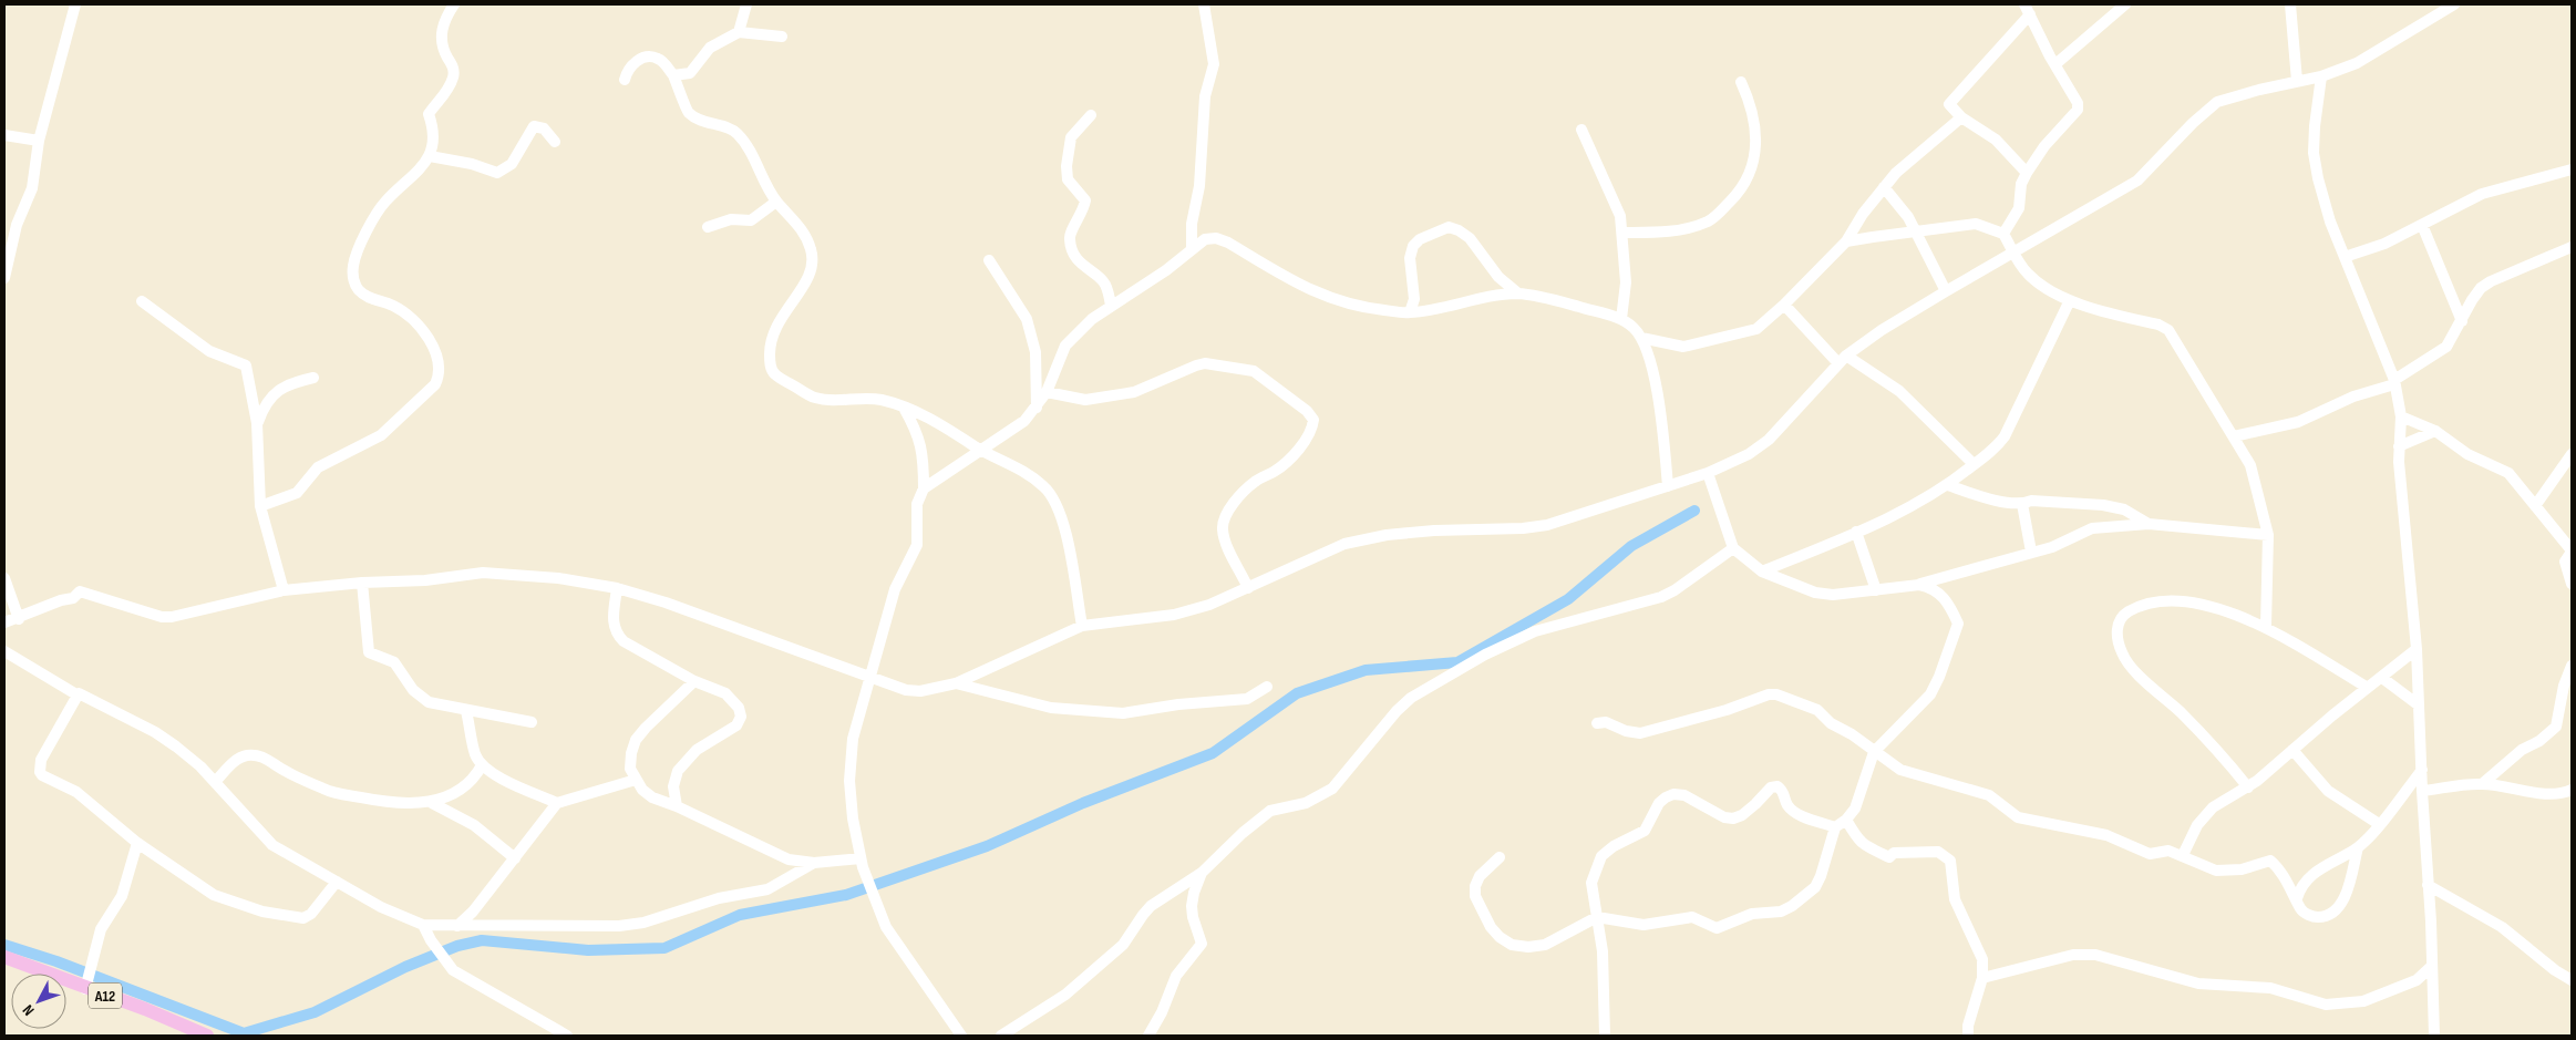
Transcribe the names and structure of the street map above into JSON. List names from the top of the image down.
{
  "streets": {
    "main road": ["A12"]
  },
  "north": "bottom left"
}
